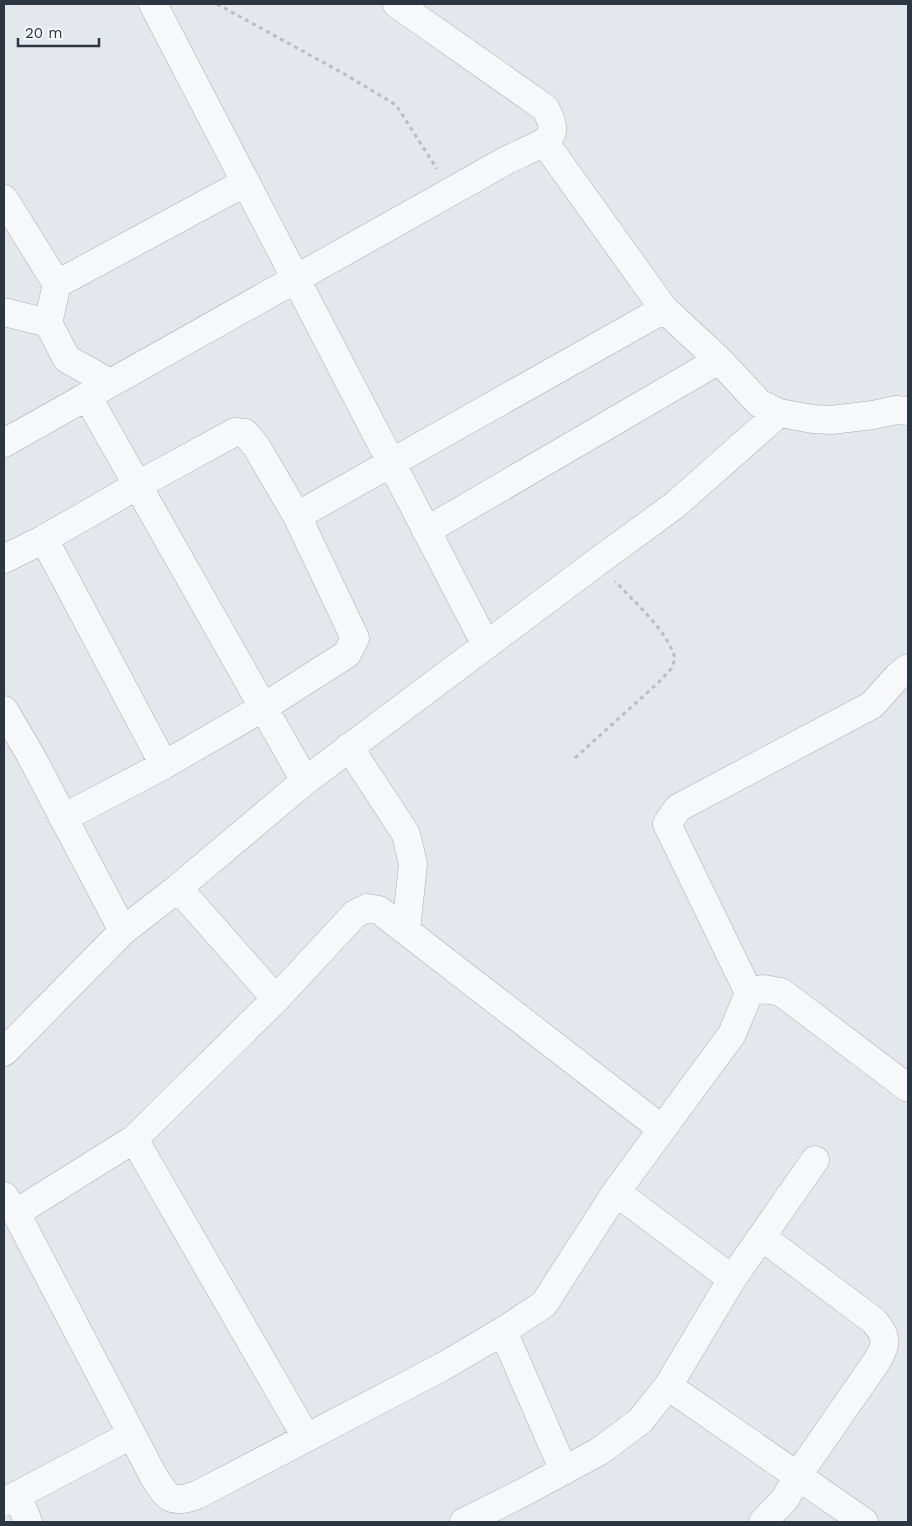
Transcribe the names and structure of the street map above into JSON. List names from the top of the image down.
{
  "scale_bar": "20 m"
}
